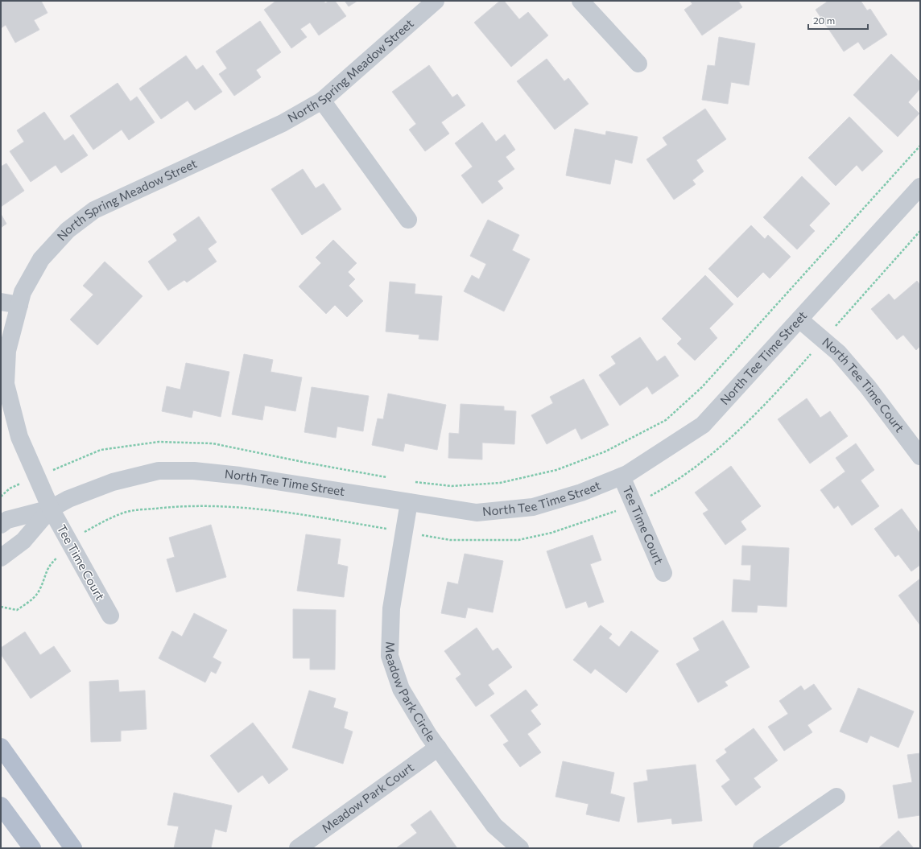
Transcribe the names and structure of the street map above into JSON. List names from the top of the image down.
{
  "streets": {
    "street": [
      "North Spring Meadow Street",
      "North Tee Time Street",
      "North Tee Time Court",
      "Tee Time Court",
      "Meadow Park Circle",
      "Meadow Park Court"
    ]
  },
  "crossings": [
    ["North Spring Meadow Street", "North Tee Time Street"],
    ["North Spring Meadow Street", "Tee Time Court"],
    ["North Tee Time Street", "North Tee Time Court"],
    ["North Tee Time Street", "Tee Time Court"],
    ["North Tee Time Street", "Meadow Park Circle"],
    ["Meadow Park Circle", "Meadow Park Court"]
  ],
  "scale_bar": "20 m"
}
